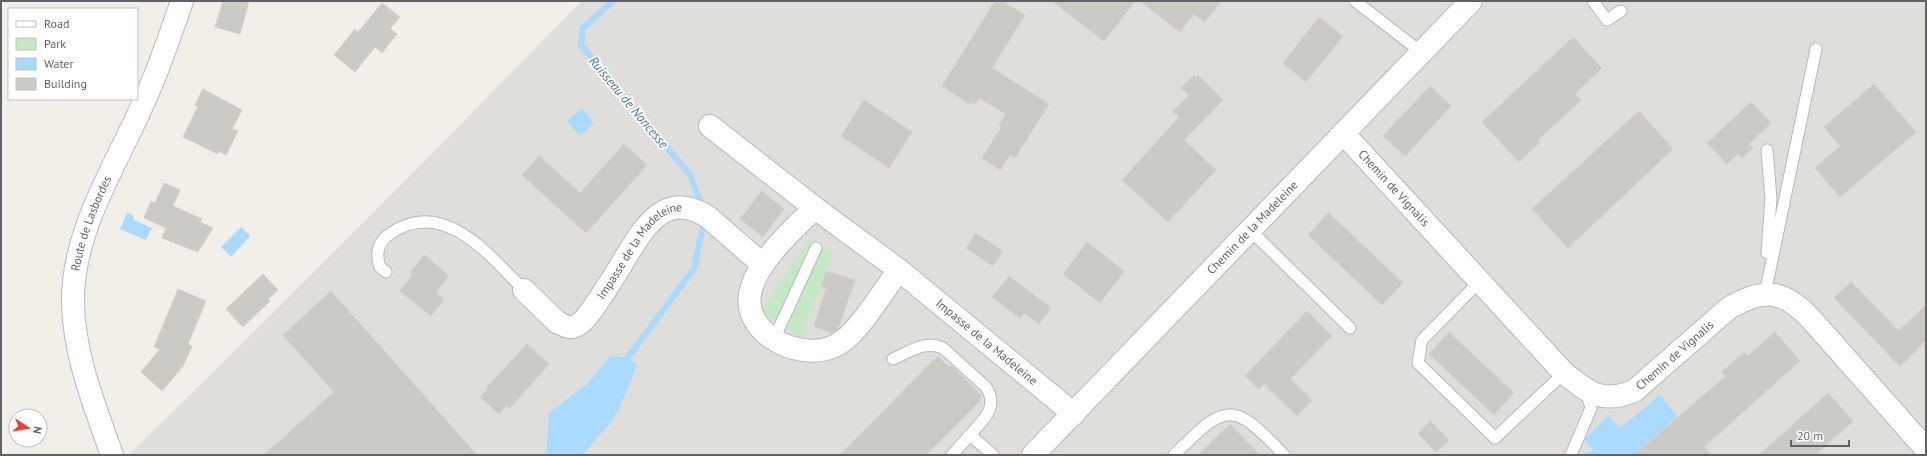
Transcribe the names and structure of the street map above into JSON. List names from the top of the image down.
{
  "streets": {
    "street": [
      "Chemin de Vignalis",
      "Route de Lasbordes",
      "Chemin de la Madeleine",
      "Impasse de la Madeleine"
    ]
  },
  "crossings": [
    ["Chemin de Vignalis", "Chemin de la Madeleine"],
    ["Chemin de la Madeleine", "Impasse de la Madeleine"]
  ],
  "water": ["Ruisseau de Noncesse"],
  "legend": [
    "Road",
    "Park",
    "Water",
    "Building"
  ],
  "scale_bar": "20 m",
  "north": "right"
}
